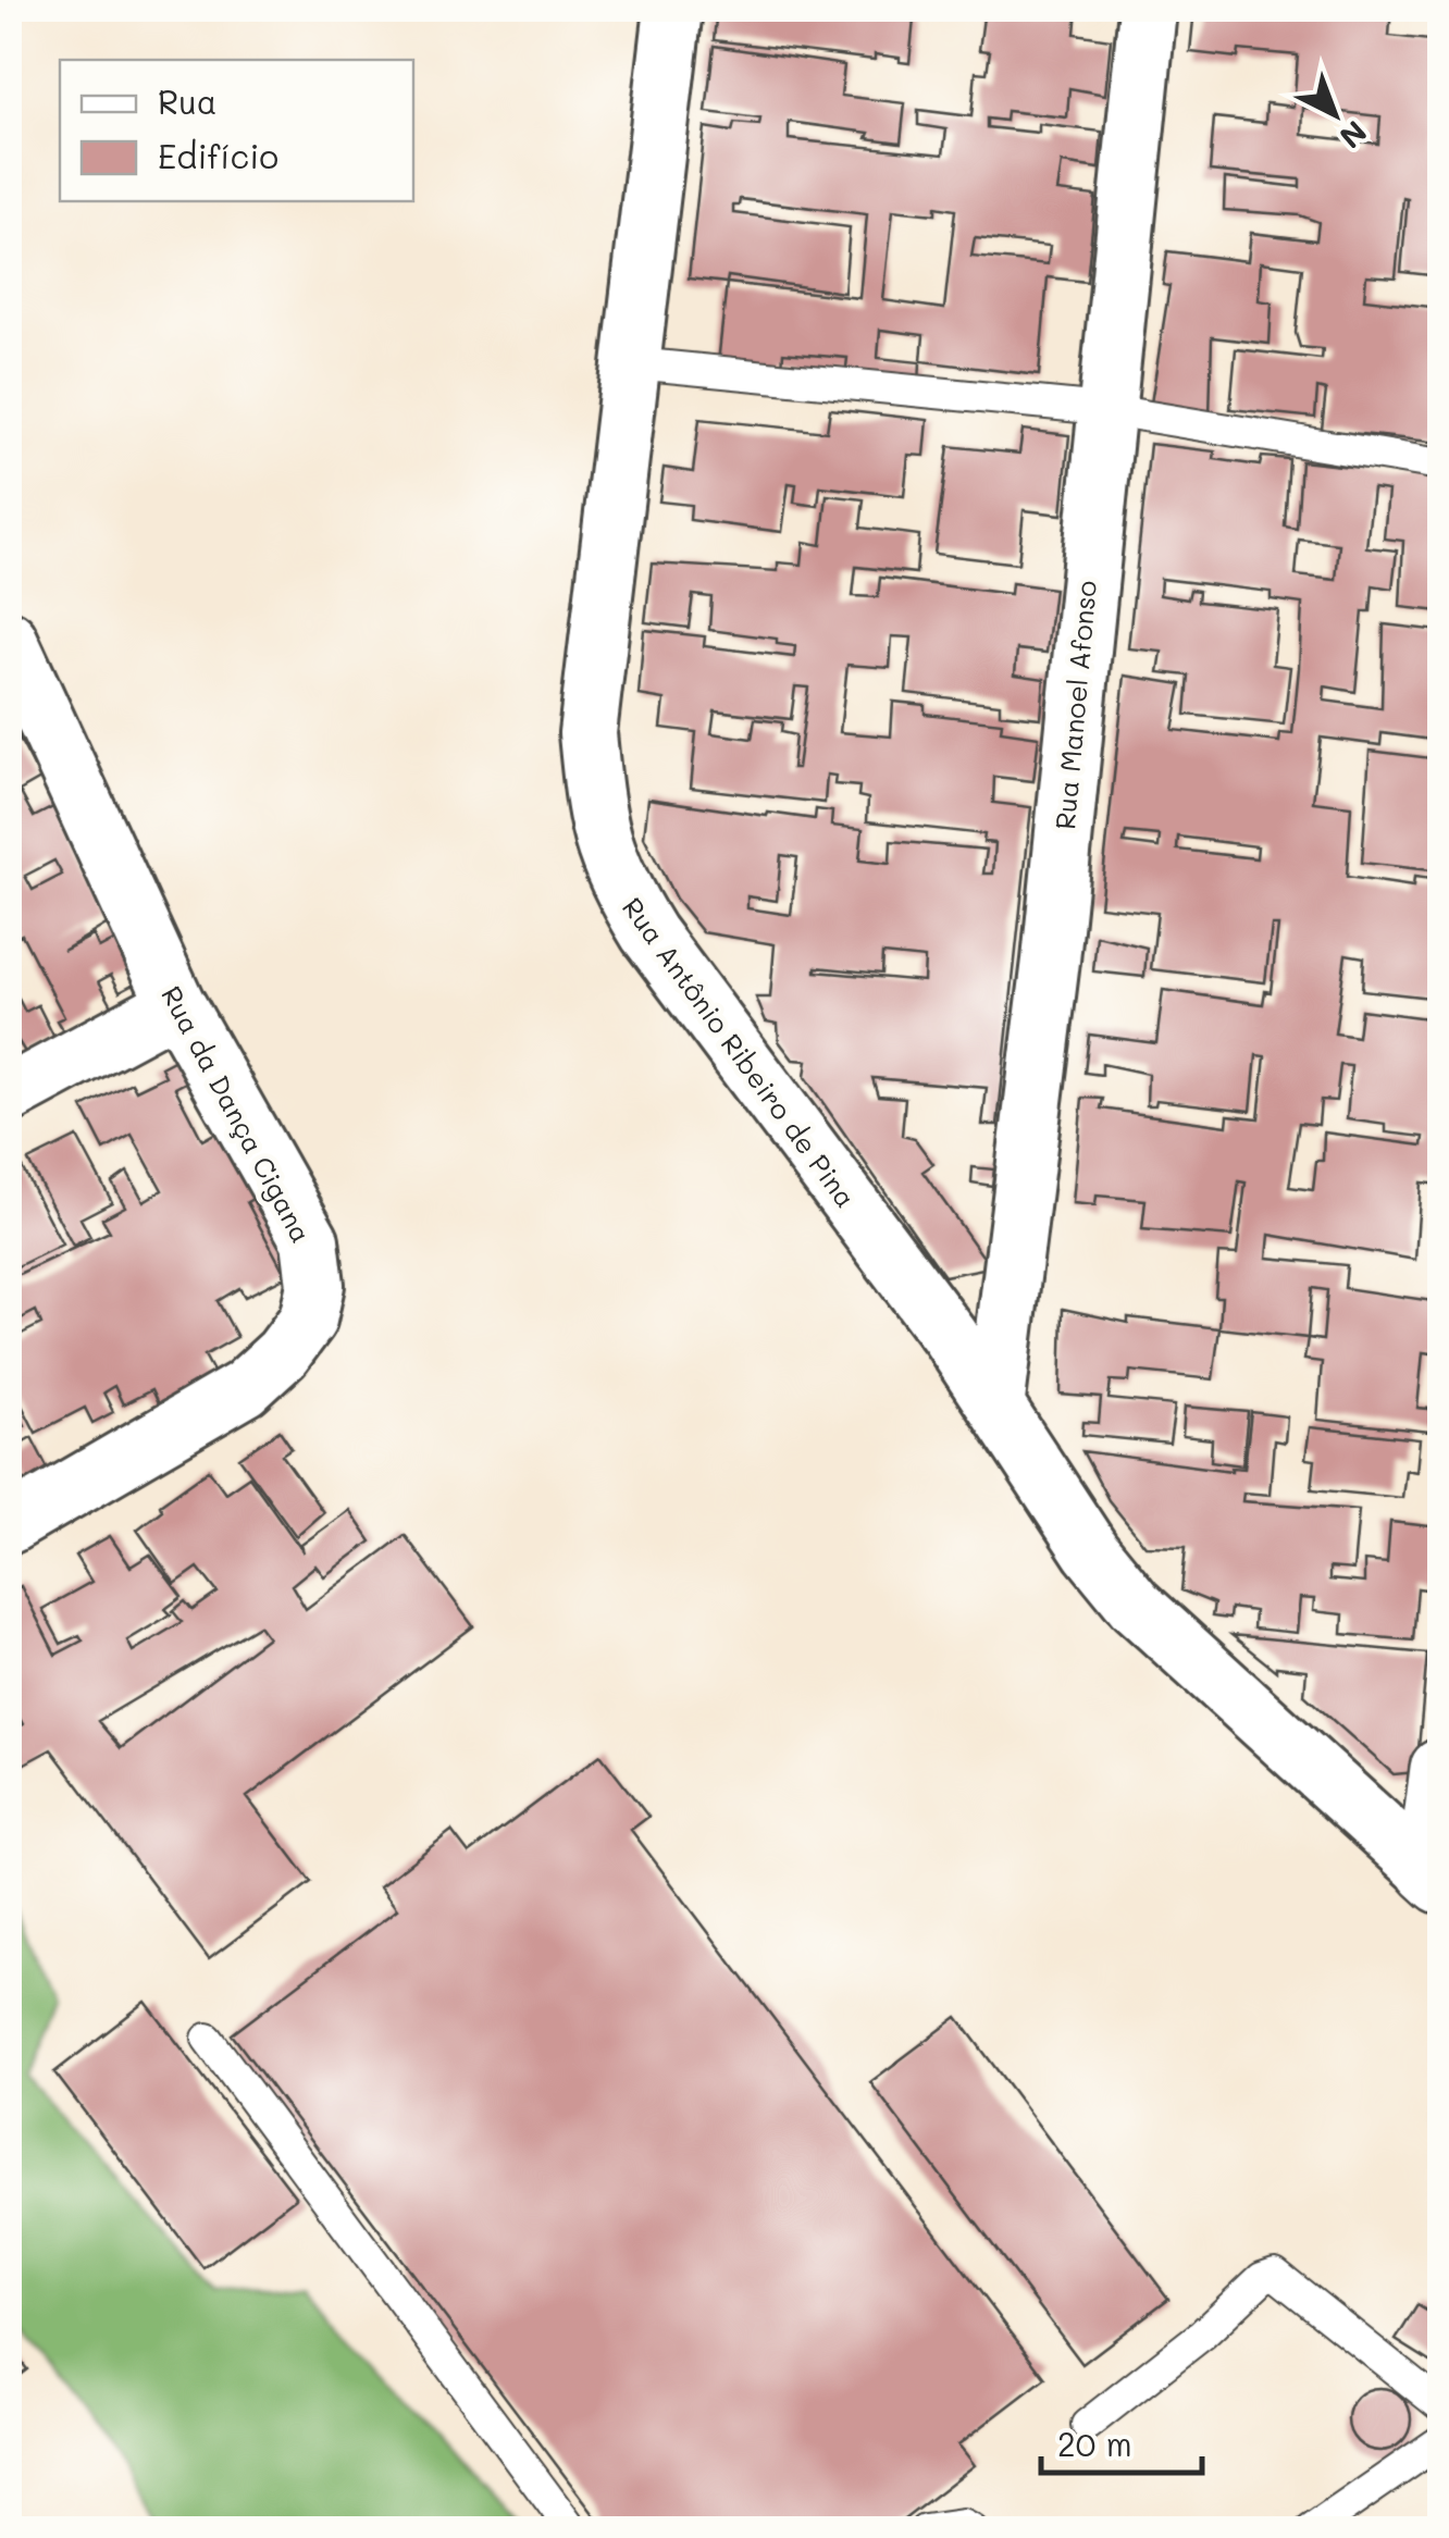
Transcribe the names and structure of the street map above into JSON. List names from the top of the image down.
{
  "streets": {
    "street": ["Rua Manoel Afonso", "Rua Antônio Ribeiro de Pina", "Rua da Dança Cigana"]
  },
  "crossings": [
    ["Rua Manoel Afonso", "Rua Antônio Ribeiro de Pina"]
  ],
  "legend": ["Rua", "Edifício"],
  "scale_bar": "20 m",
  "north": "bottom right"
}
